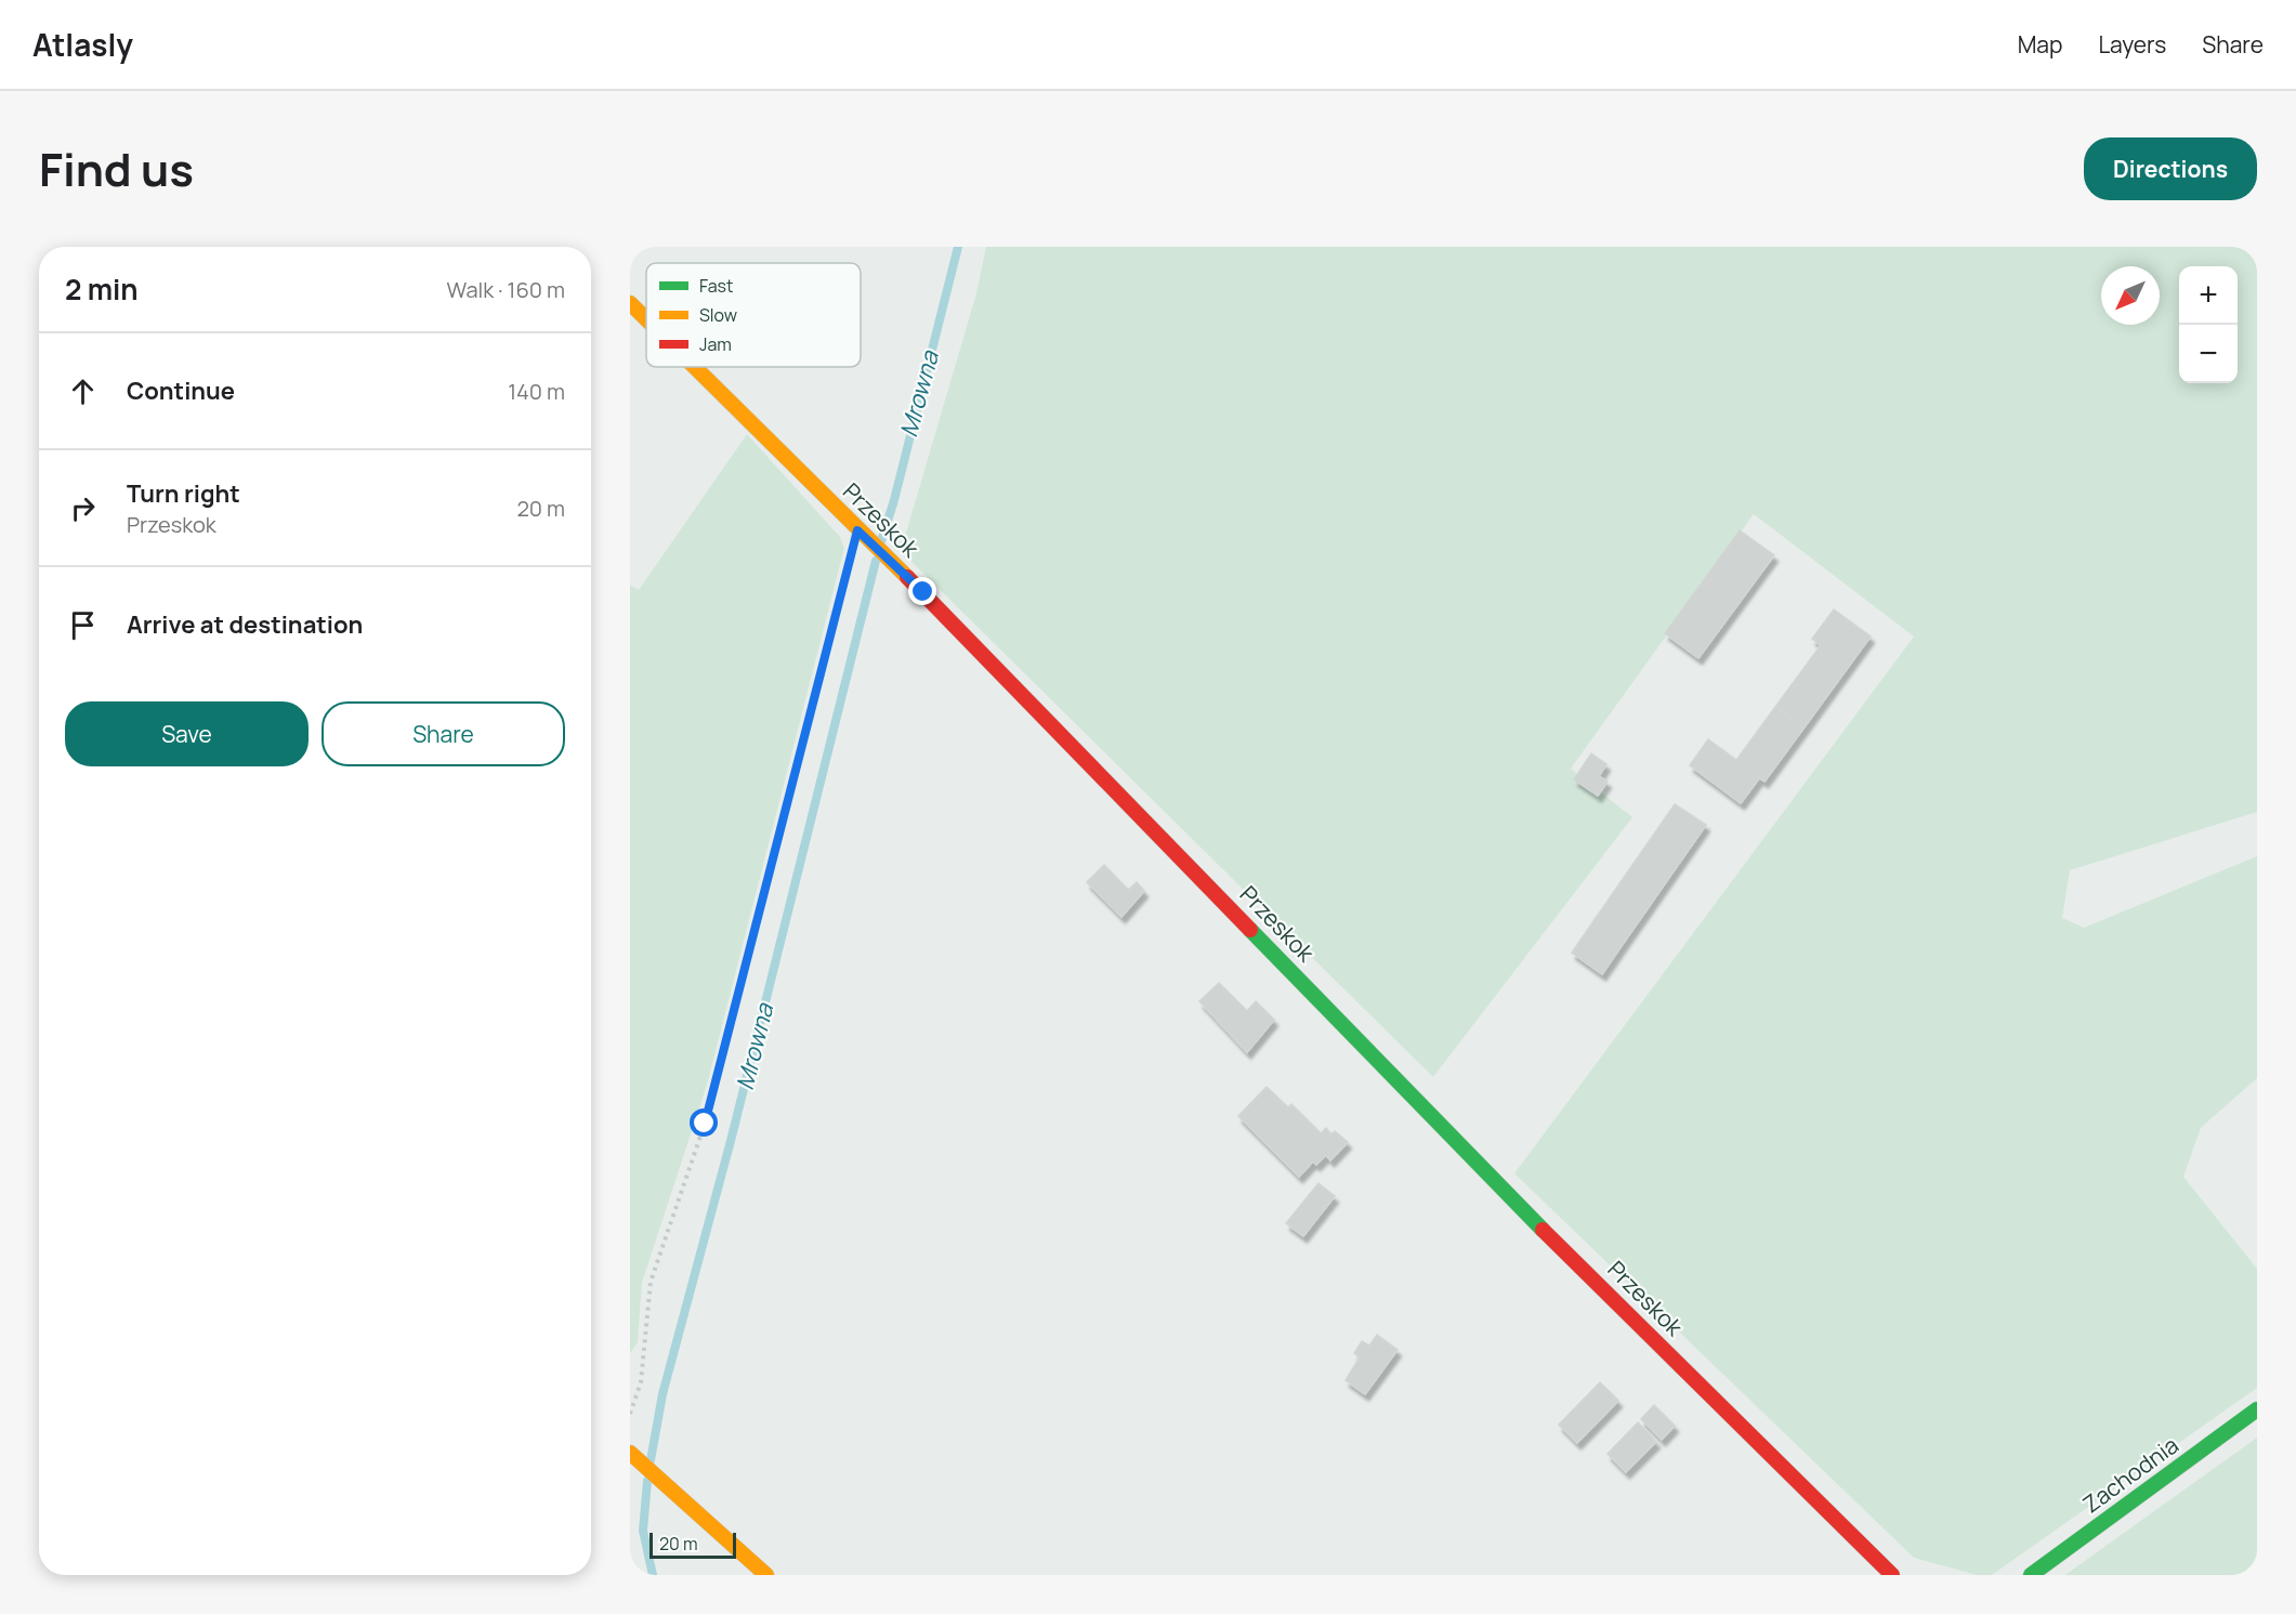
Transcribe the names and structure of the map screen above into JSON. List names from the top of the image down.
{
  "streets": {
    "street": ["Przeskok", "Zachodnia"]
  },
  "water": ["Mrowna"],
  "legend": ["Fast", "Slow", "Jam"],
  "scale_bar": "20 m",
  "north": "bottom left",
  "page": {
    "header": "Atlasly",
    "nav": ["Map", "Layers", "Share"],
    "title": "Find us",
    "buttons": [
      "Directions",
      ["Save", "Share"]
    ],
    "heading": ["2 min", "Walk · 160 m"],
    "map_buttons": ["+", "−"],
    "list": [
      ["Continue", "140 m"],
      ["Turn right", "Przeskok", "20 m"],
      "Arrive at destination"
    ],
    "scale": "20 m"
  }
}
